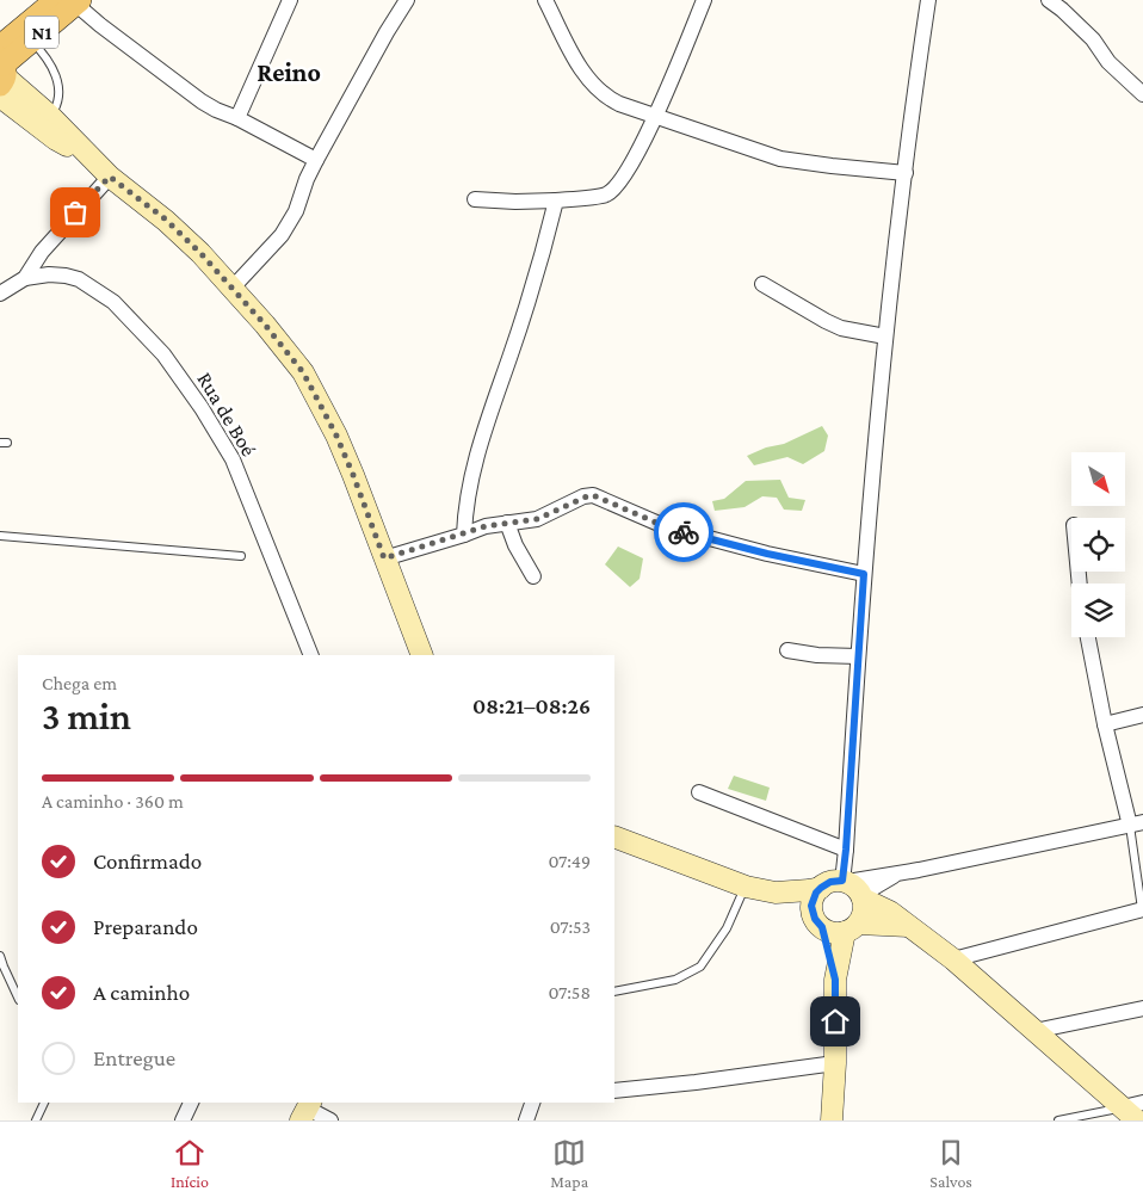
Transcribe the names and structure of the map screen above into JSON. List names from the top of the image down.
{
  "streets": {
    "main road": ["N1"],
    "street": ["Rua de Boé"]
  },
  "districts": ["Reino"],
  "north": "bottom right",
  "page": {
    "heading": ["3 min", "Chega em", "08:21–08:26"],
    "bar": "A caminho · 360 m",
    "list": [
      ["Confirmado", "07:49"],
      ["Preparando", "07:53"],
      ["A caminho", "07:58"],
      "Entregue"
    ],
    "tabs": ["Início", "Mapa", "Salvos"]
  }
}
